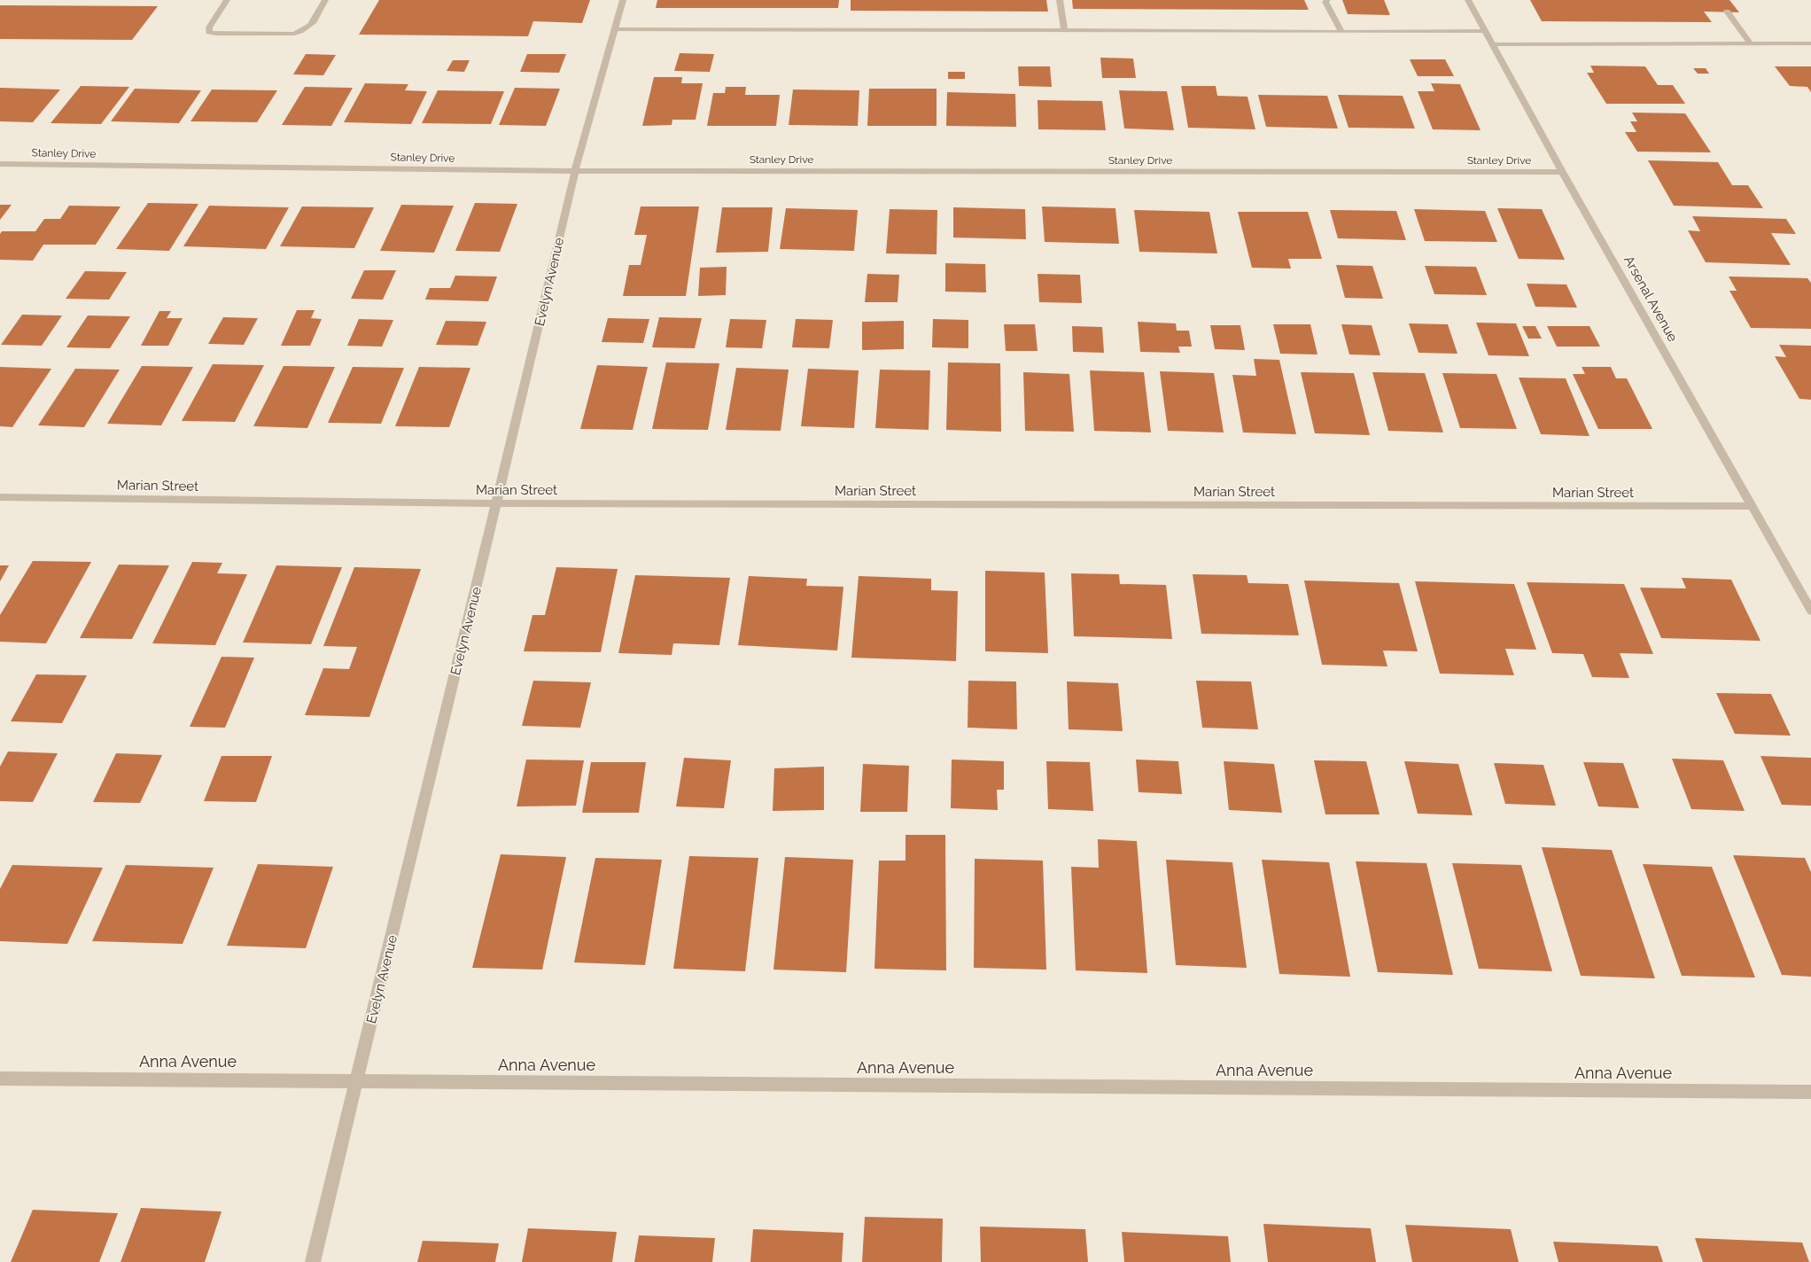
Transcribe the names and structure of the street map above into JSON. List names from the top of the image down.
{
  "streets": {
    "street": [
      "Stanley Drive",
      "Evelyn Avenue",
      "Arsenal Avenue",
      "Marian Street",
      "Anna Avenue"
    ]
  },
  "crossings": [
    ["Stanley Drive", "Evelyn Avenue"],
    ["Stanley Drive", "Arsenal Avenue"],
    ["Evelyn Avenue", "Marian Street"],
    ["Evelyn Avenue", "Anna Avenue"],
    ["Arsenal Avenue", "Marian Street"]
  ]
}
